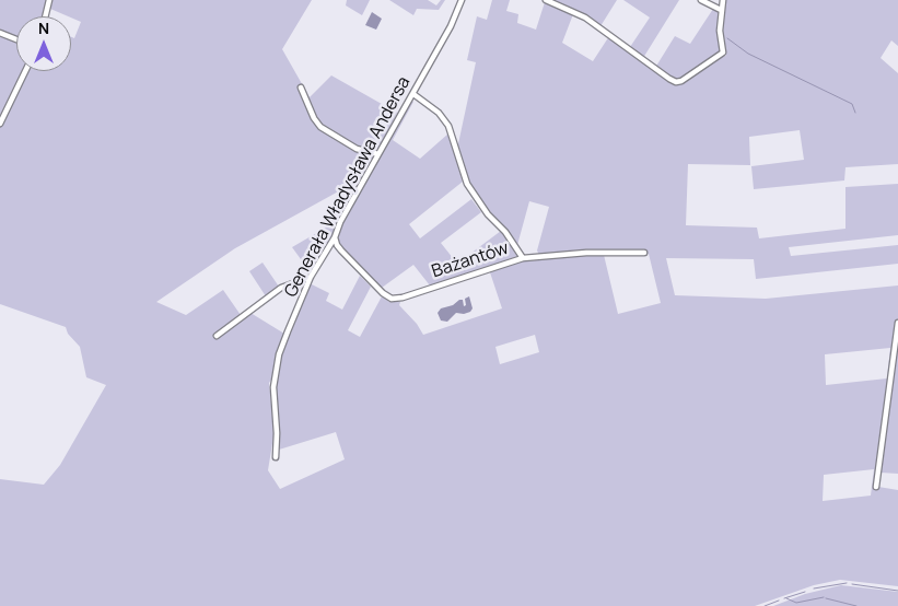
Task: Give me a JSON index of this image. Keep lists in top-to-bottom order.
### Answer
{
  "streets": {
    "street": ["Generała Władysława Andersa", "Bażantów"]
  },
  "crossings": [
    ["Generała Władysława Andersa", "Bażantów"]
  ],
  "north": "top"
}
